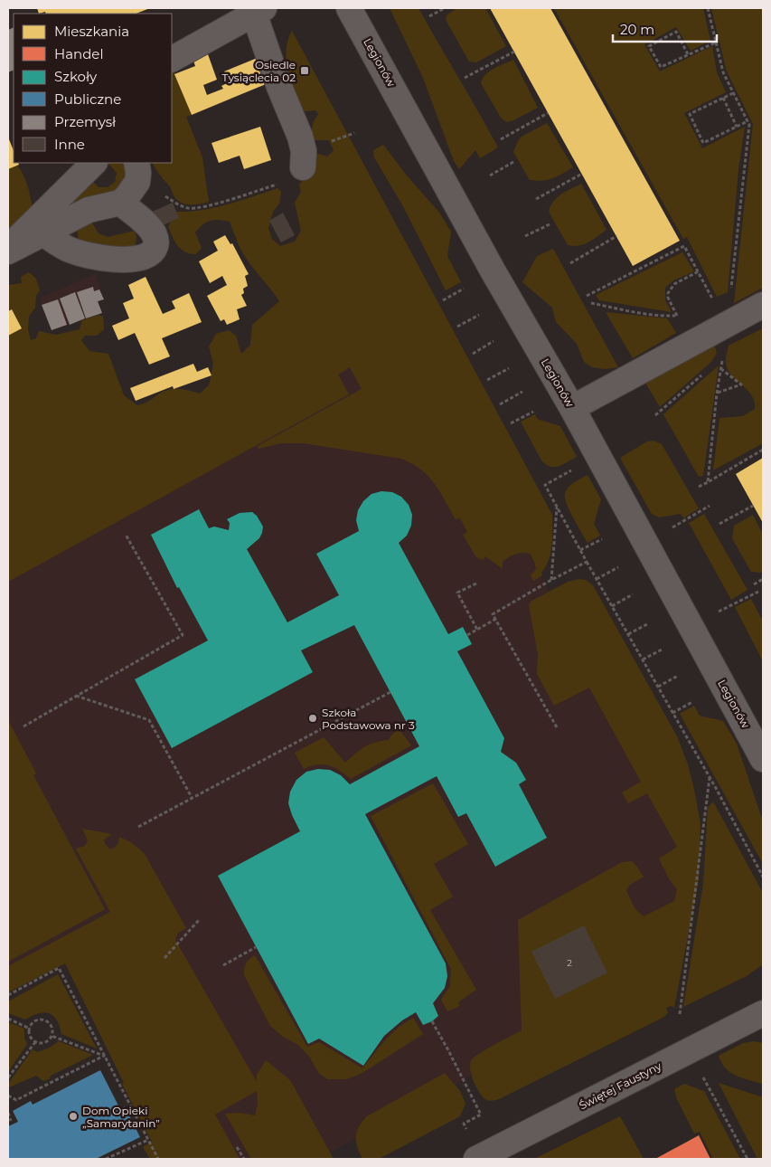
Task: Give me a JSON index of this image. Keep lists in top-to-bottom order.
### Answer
{
  "streets": {
    "street": ["Legionów", "Świętej Faustyny"]
  },
  "places": {
    "transit": ["Osiedle Tysiąclecia 02"],
    "other": ["Szkoła Podstawowa nr 3", "Dom Opieki „Samarytanin”"]
  },
  "house_numbers": ["2"],
  "legend": [
    "Mieszkania",
    "Handel",
    "Szkoły",
    "Publiczne",
    "Przemysł",
    "Inne"
  ],
  "scale_bar": "20 m"
}
